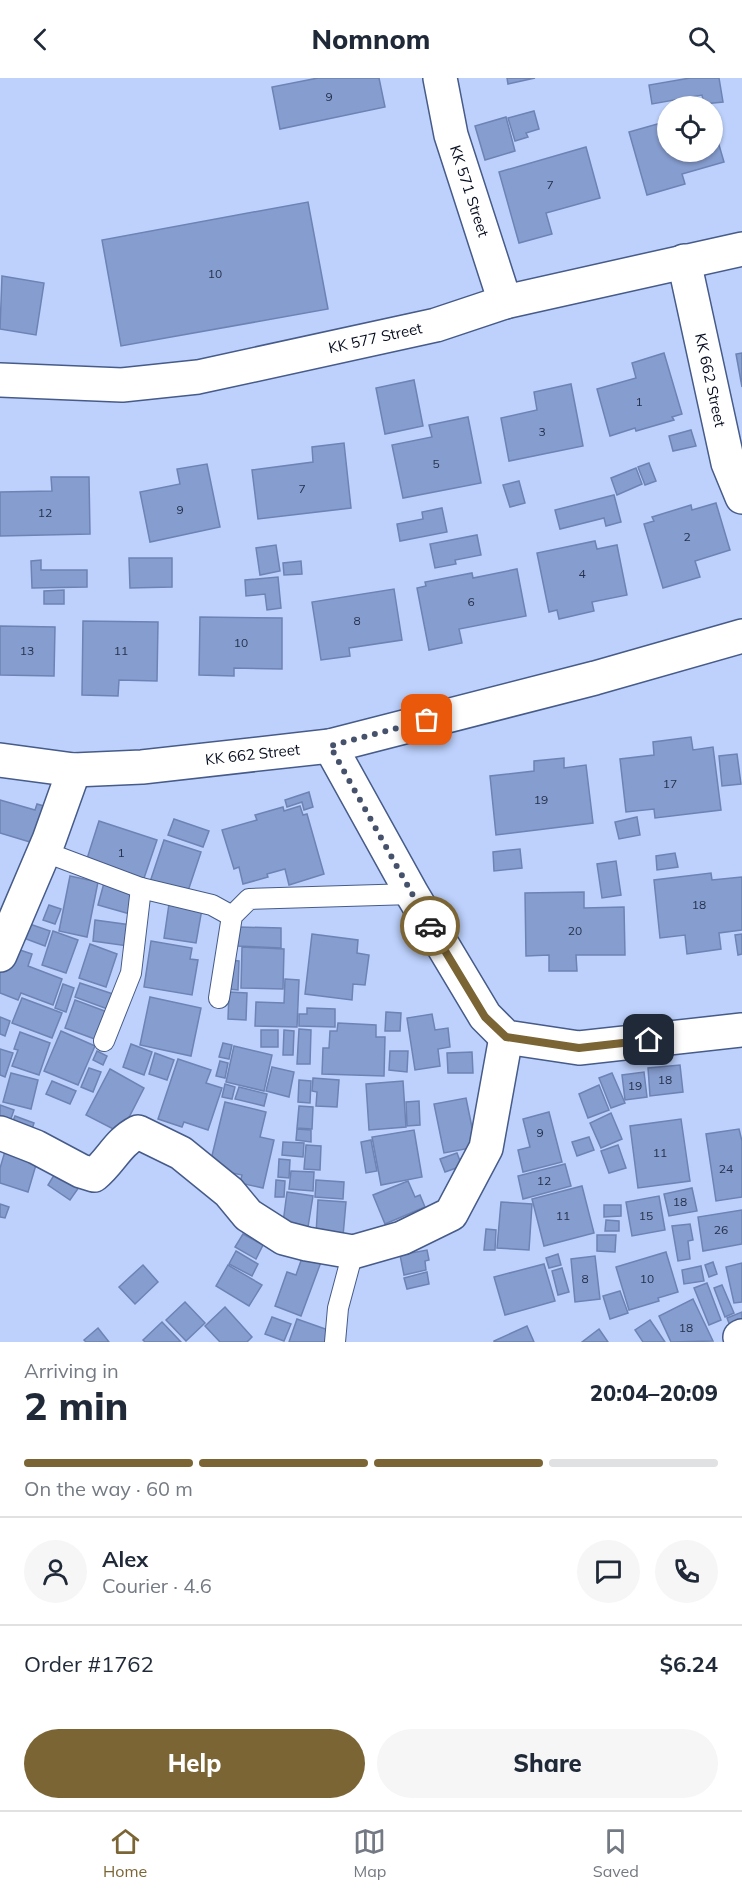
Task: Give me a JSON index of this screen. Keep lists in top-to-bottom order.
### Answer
{
  "streets": {
    "street": ["KK 571 Street", "KK 577 Street", "KK 662 Street"]
  },
  "crossings": [
    ["KK 571 Street", "KK 577 Street"],
    ["KK 577 Street", "KK 662 Street"]
  ],
  "house_numbers": [
    "9",
    "7",
    "10",
    "1",
    "3",
    "5",
    "7",
    "9",
    "12",
    "2",
    "4",
    "6",
    "8",
    "10",
    "13",
    "11",
    "17",
    "19",
    "1",
    "18",
    "20",
    "18",
    "19",
    "9",
    "11",
    "24",
    "12",
    "18",
    "11",
    "15",
    "26",
    "8",
    "10",
    "18"
  ],
  "page": {
    "header": "Nomnom",
    "heading": ["2 min", "Arriving in", "20:04–20:09"],
    "panel": [
      "Alex",
      "Courier · 4.6",
      "Order #1762",
      "$6.24"
    ],
    "bar": "On the way · 60 m",
    "buttons": ["Help", "Share"],
    "tabs": ["Home", "Map", "Saved"]
  }
}
